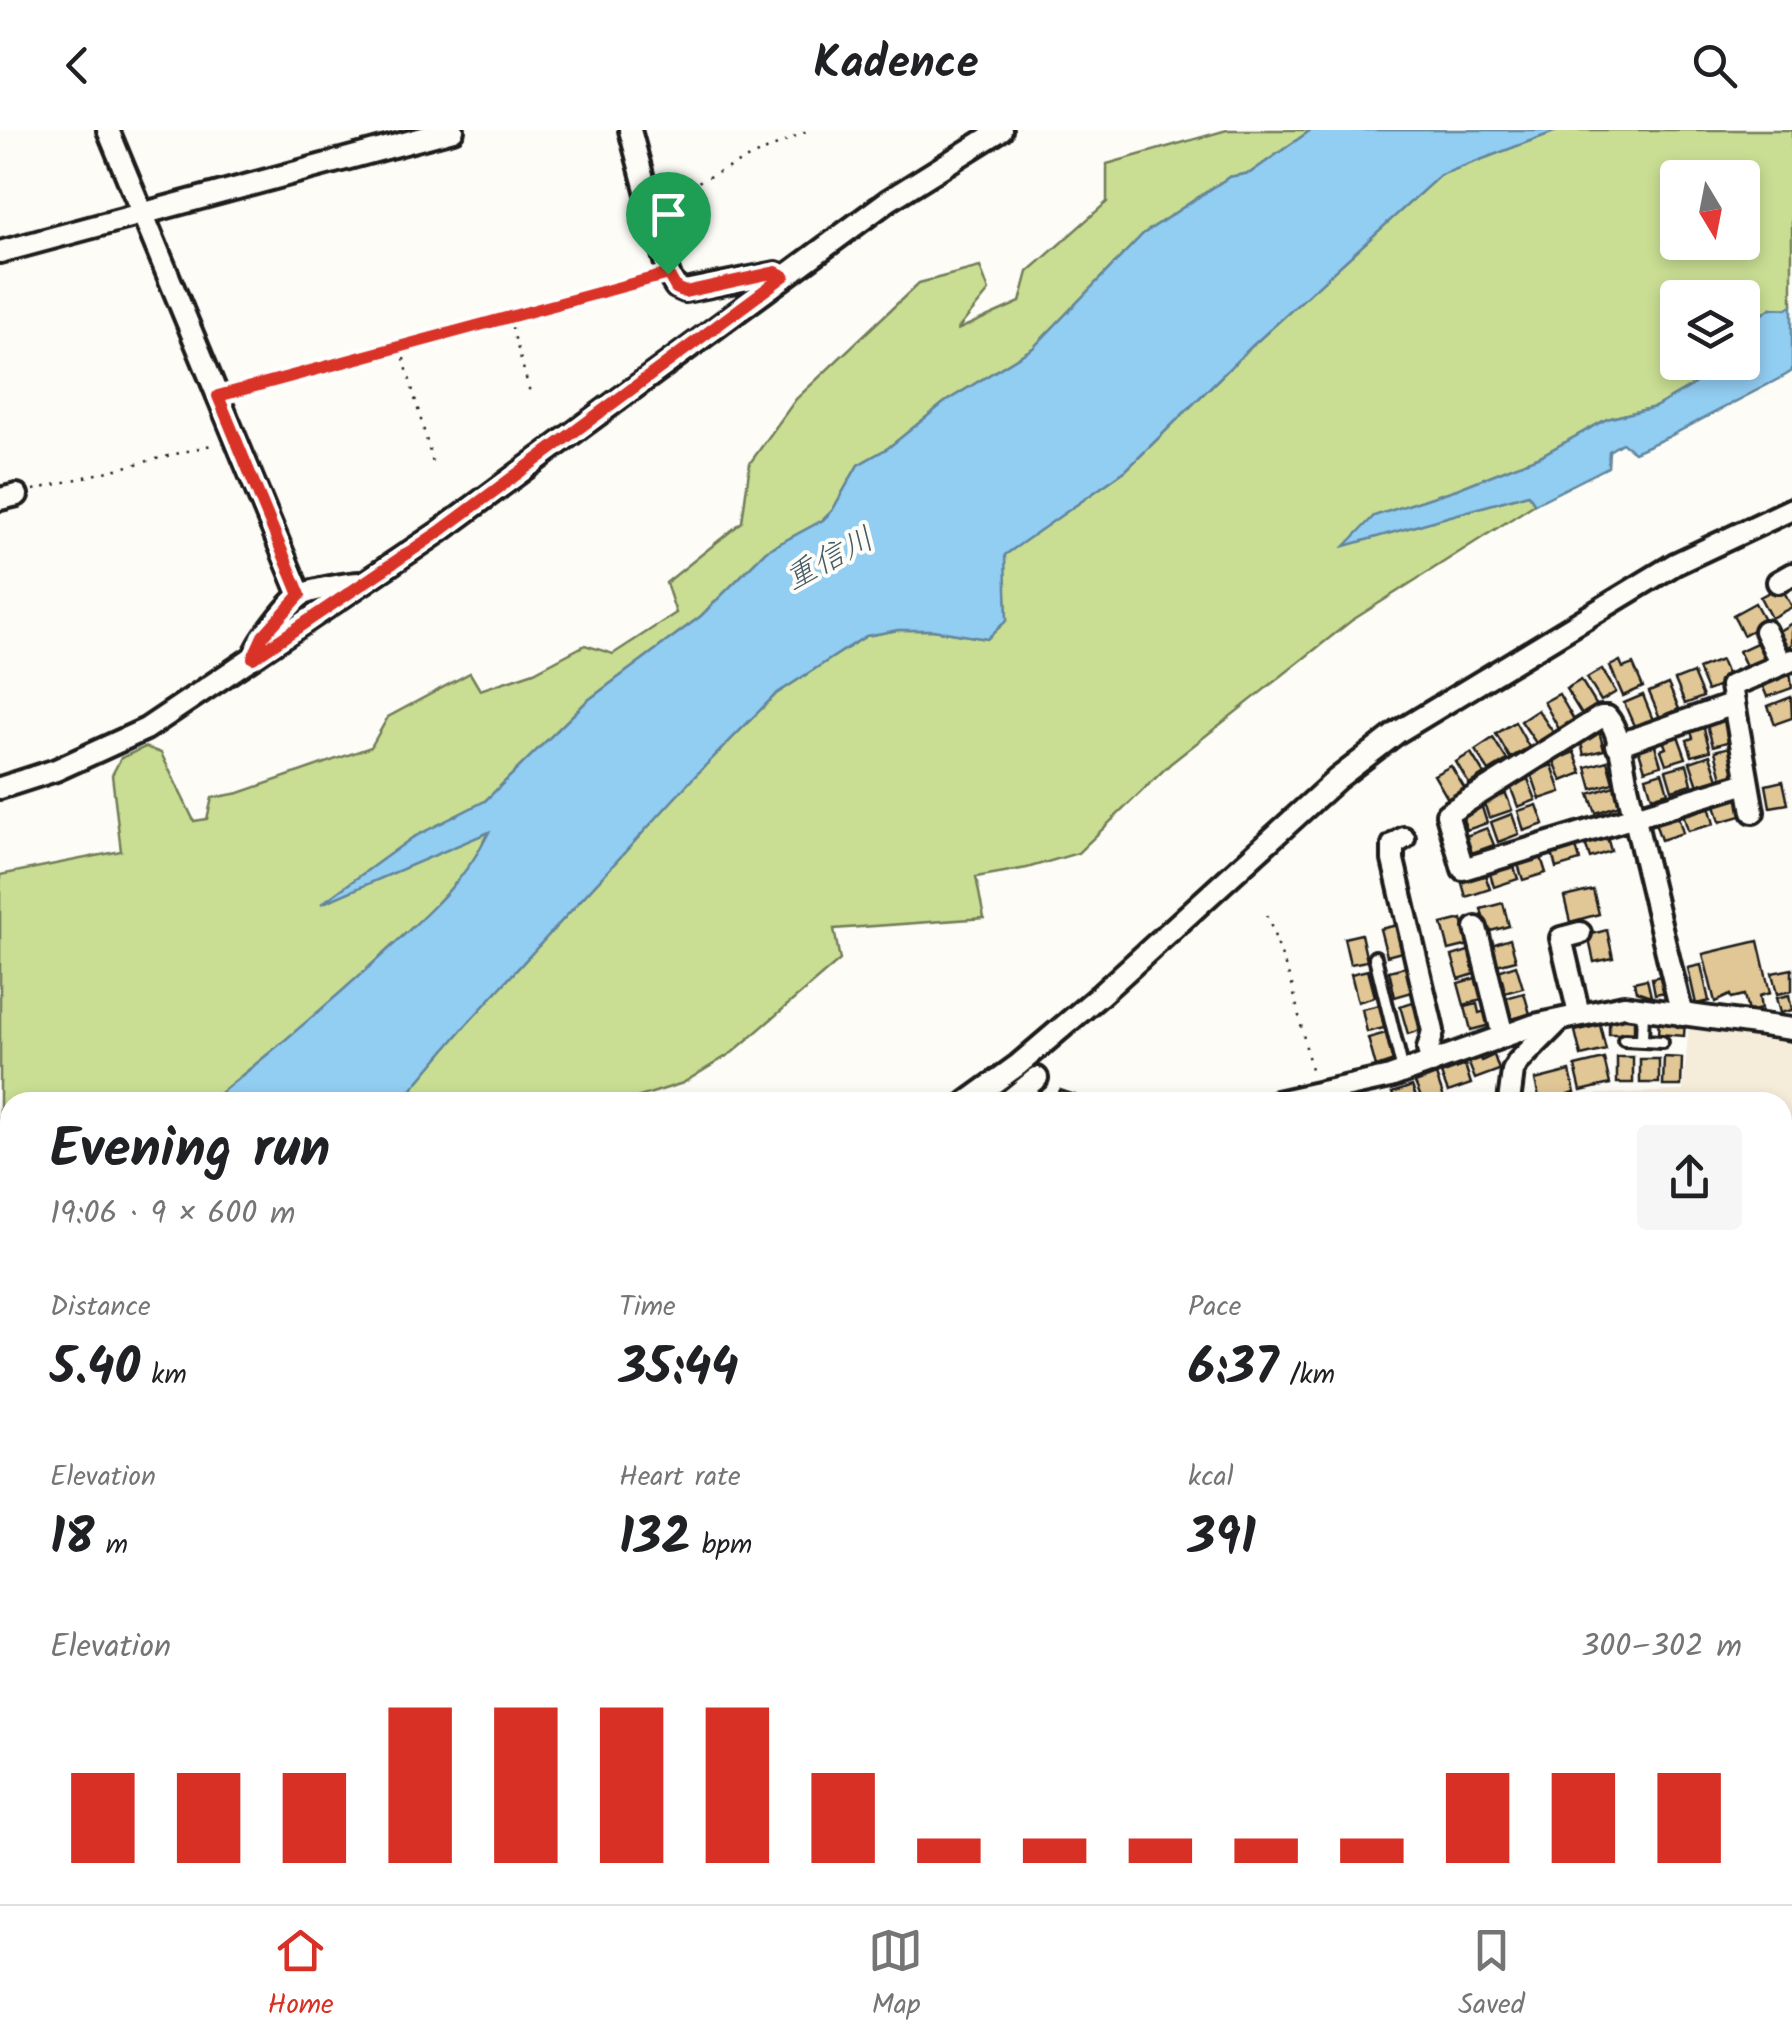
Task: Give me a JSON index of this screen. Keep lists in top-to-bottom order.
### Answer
{
  "water": ["重信川"],
  "north": "bottom",
  "page": {
    "header": "Kadence",
    "heading": ["Evening run", "19:06 · 9 × 600 m"],
    "stats": [
      ["Distance", "5.40 km"],
      ["Time", "35:44"],
      ["Pace", "6:37 /km"],
      ["Elevation", "18 m"],
      ["Heart rate", "132 bpm"],
      ["kcal", "391"]
    ],
    "chart": ["Elevation", "300–302 m"],
    "tabs": ["Home", "Map", "Saved"]
  }
}
